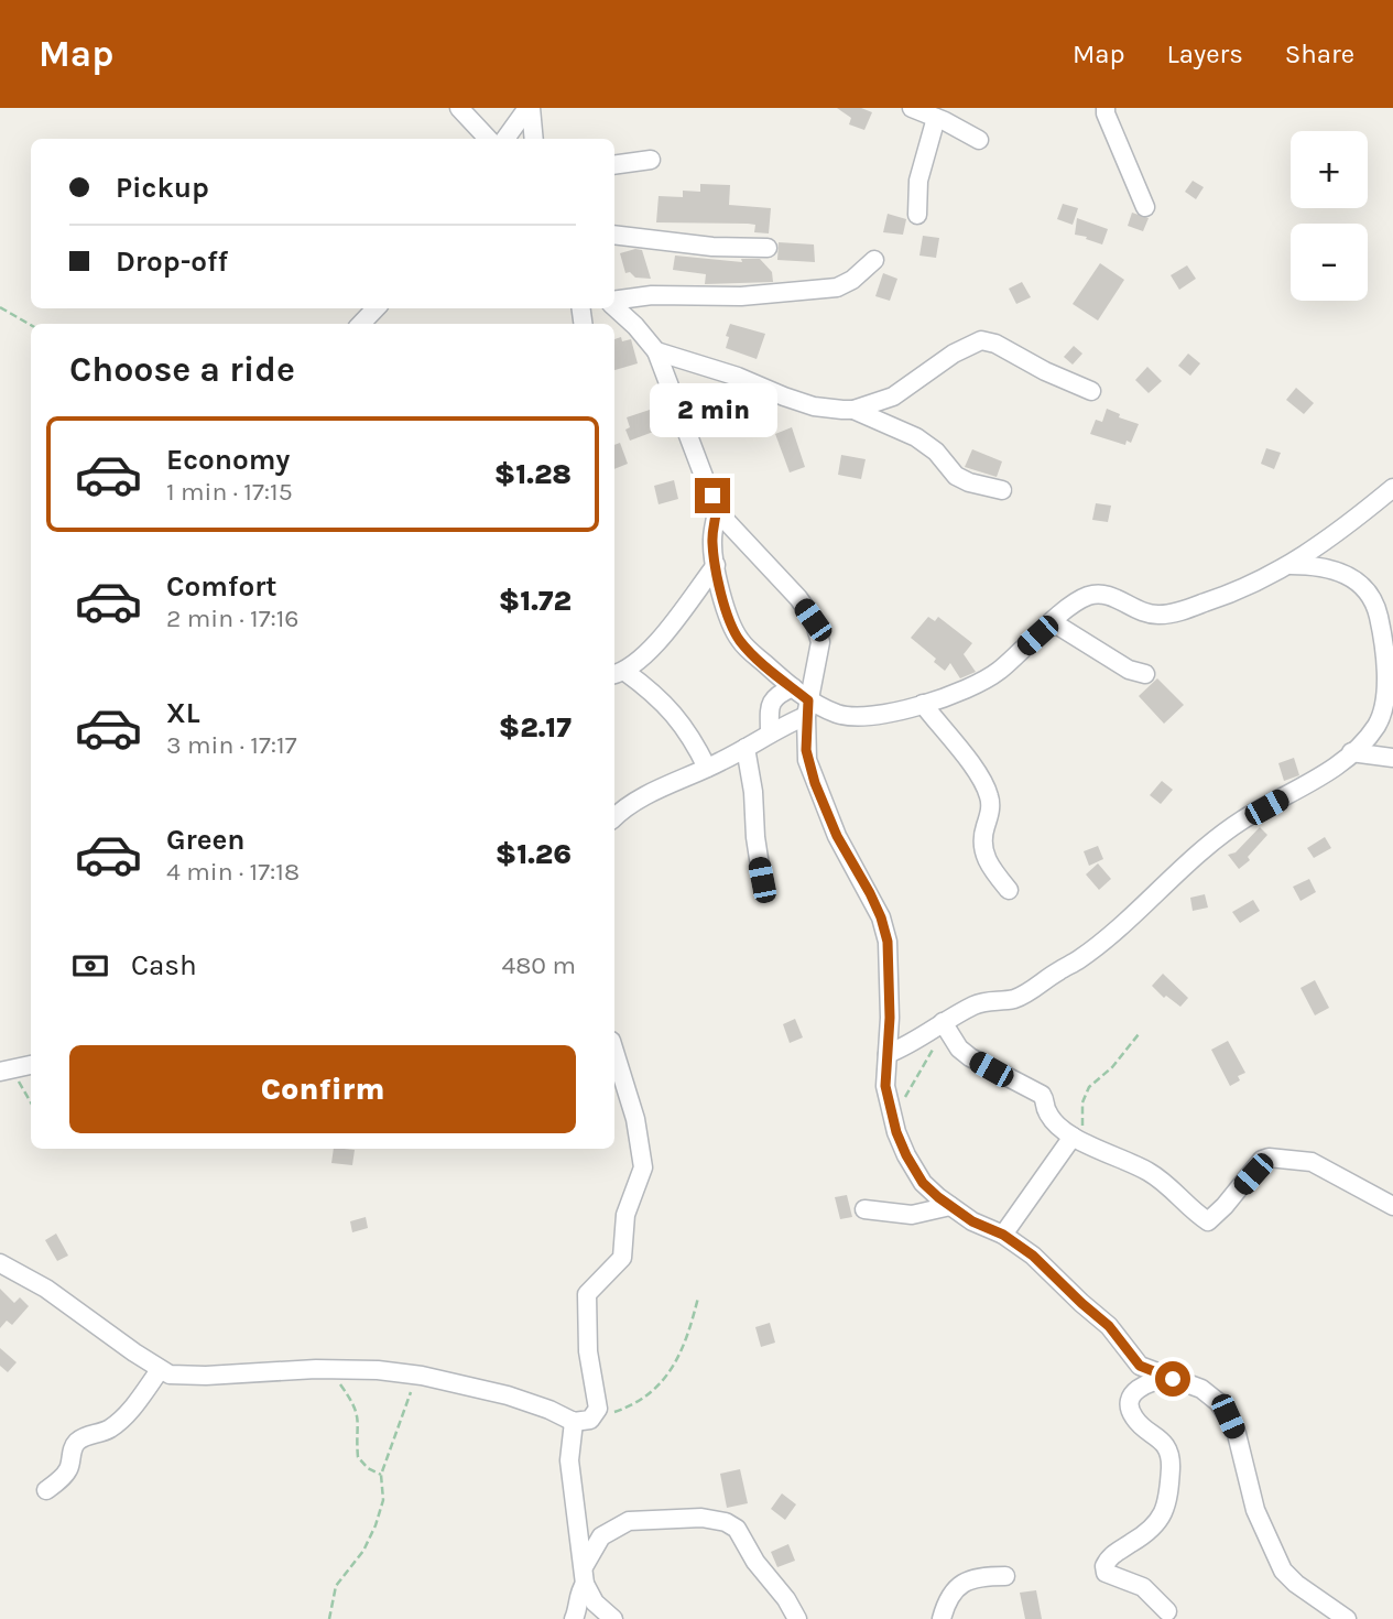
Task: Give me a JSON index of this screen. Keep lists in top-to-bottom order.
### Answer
{
  "page": {
    "header": "Map",
    "nav": ["Map", "Layers", "Share"],
    "map_buttons": ["+", "−"],
    "banner": ["Pickup", "Drop-off"],
    "heading": "Choose a ride",
    "bubble": "2 min",
    "list": [
      {
        "name": "Economy",
        "note": "1 min · 17:15",
        "value": "$1.28"
      },
      {
        "name": "Comfort",
        "note": "2 min · 17:16",
        "value": "$1.72"
      },
      {
        "name": "XL",
        "note": "3 min · 17:17",
        "value": "$2.17"
      },
      {
        "name": "Green",
        "note": "4 min · 17:18",
        "value": "$1.26"
      }
    ],
    "pay": ["Cash", "480 m"],
    "buttons": "Confirm"
  }
}
